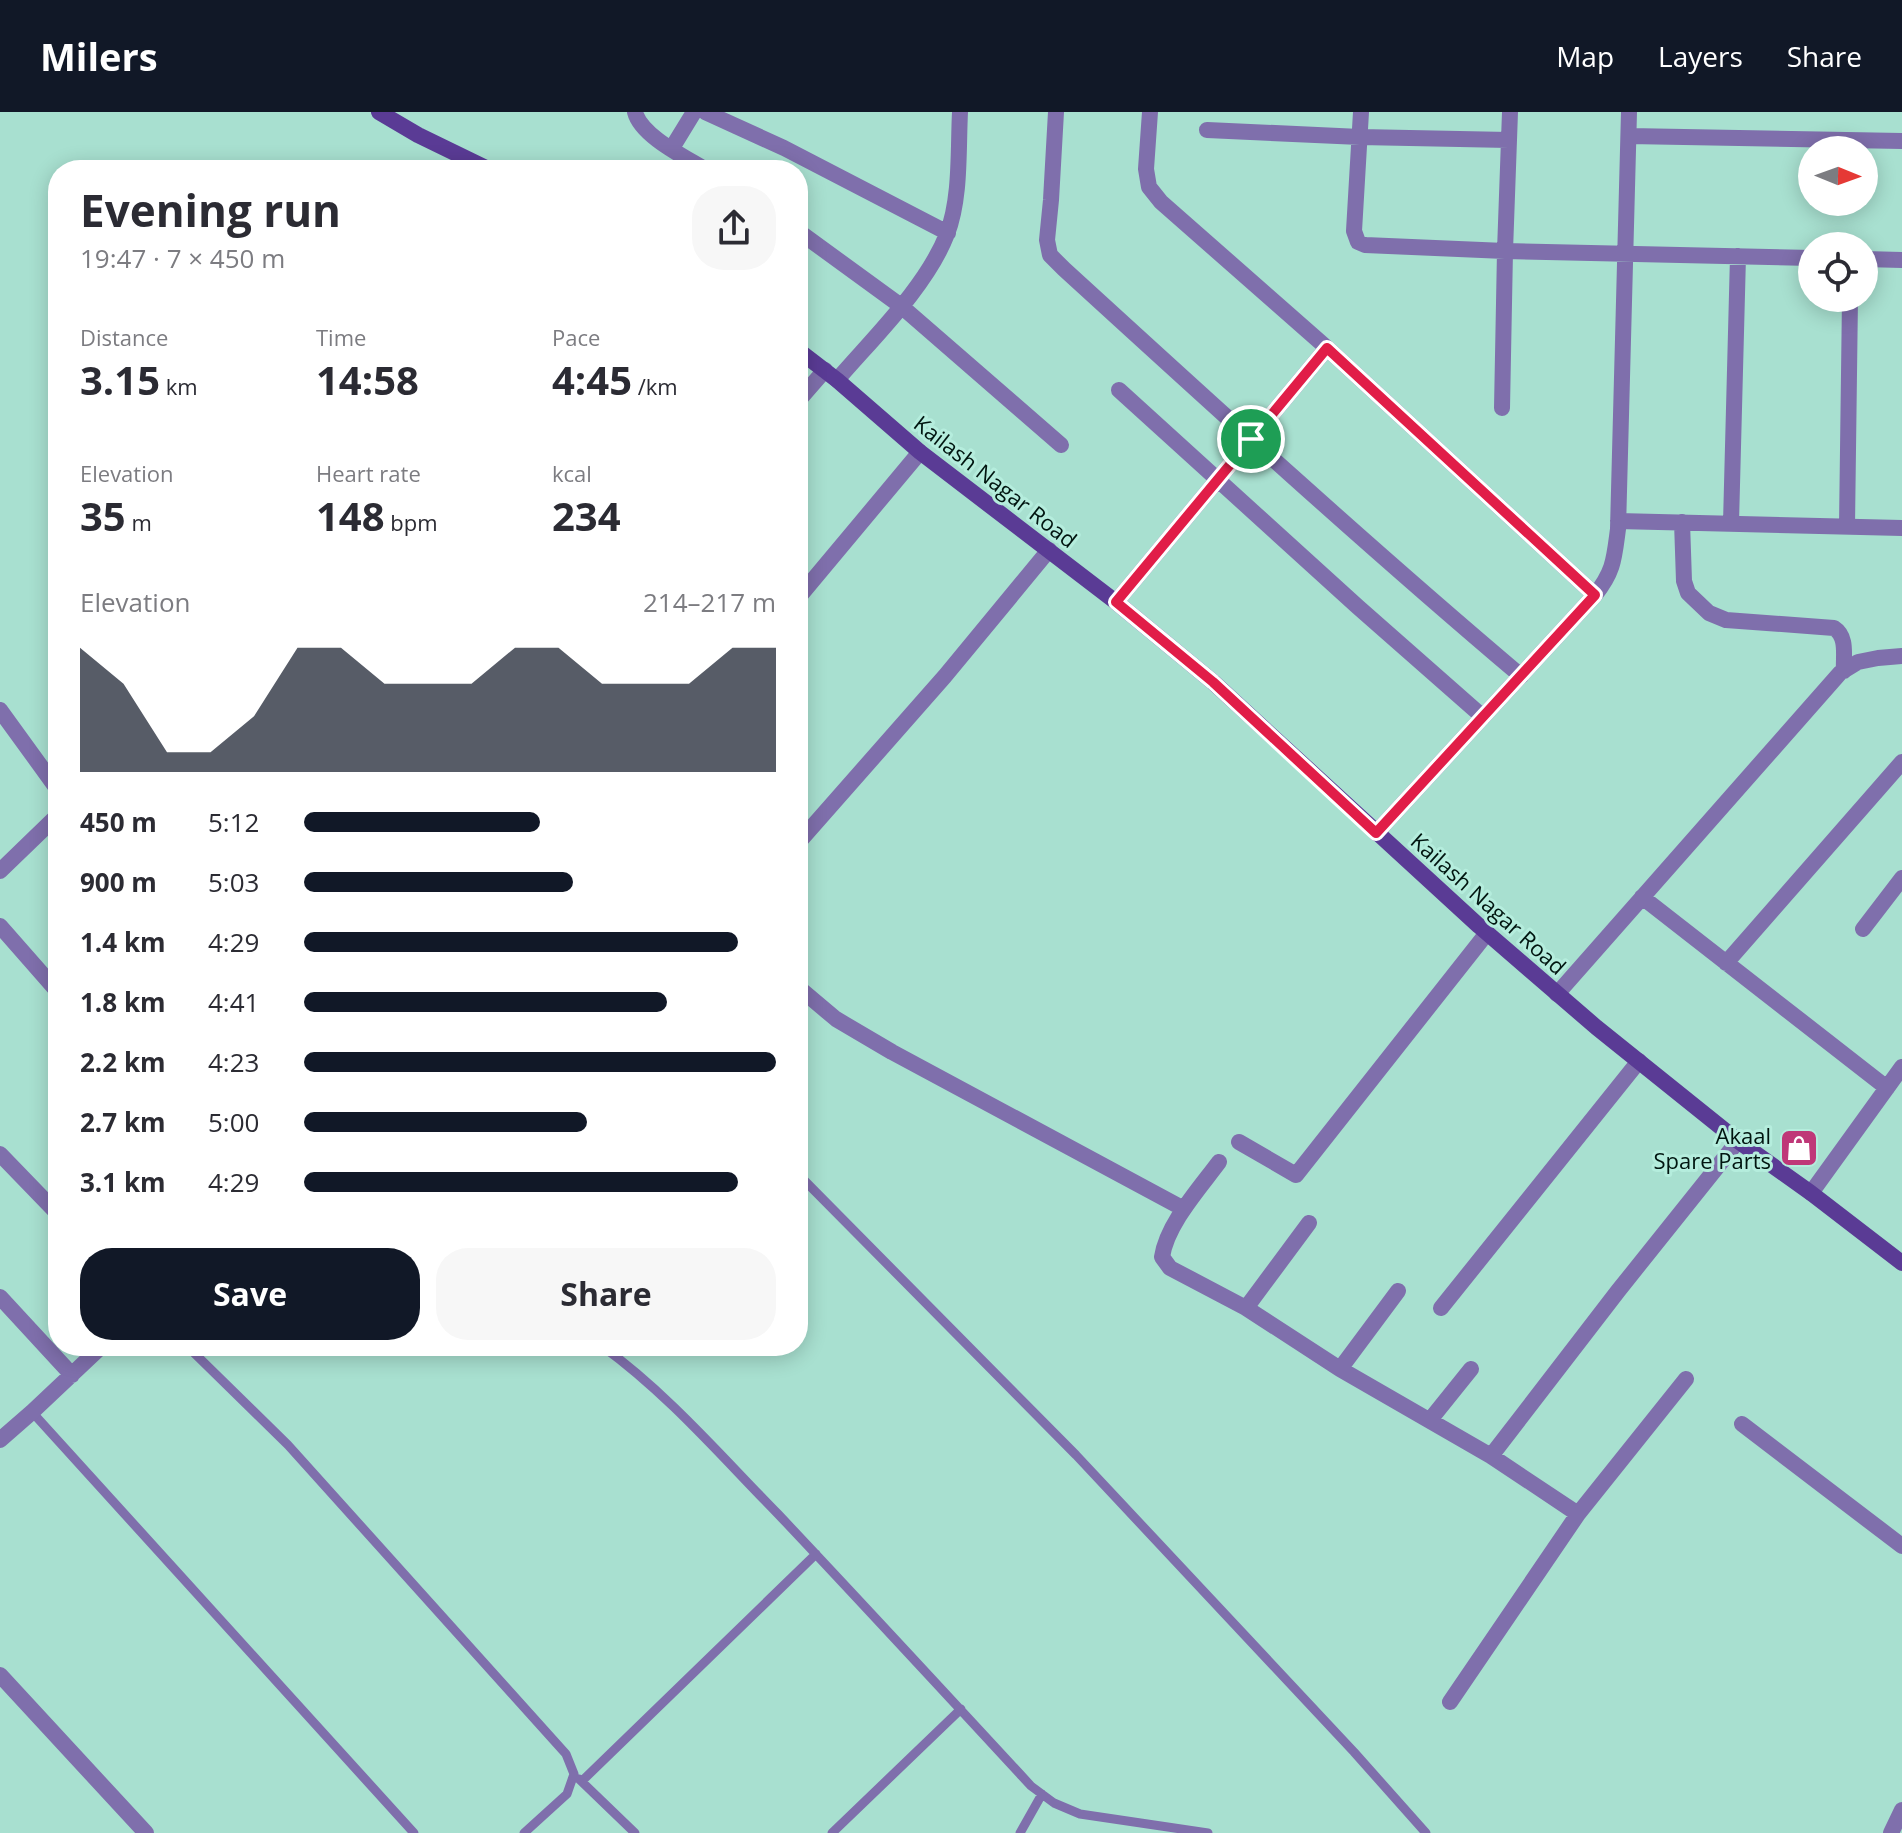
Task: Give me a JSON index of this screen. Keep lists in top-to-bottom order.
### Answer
{
  "streets": {
    "street": ["Kailash Nagar Road"]
  },
  "places": {
    "shop": ["Akaal Spare Parts"]
  },
  "north": "right",
  "page": {
    "header": "Milers",
    "nav": ["Map", "Layers", "Share"],
    "heading": ["Evening run", "19:47 · 7 × 450 m"],
    "stats": [
      ["Distance", "3.15 km"],
      ["Time", "14:58"],
      ["Pace", "4:45 /km"],
      ["Elevation", "35 m"],
      ["Heart rate", "148 bpm"],
      ["kcal", "234"]
    ],
    "chart": ["Elevation", "214–217 m"],
    "list": [
      {
        "name": "450 m",
        "note": "5:12"
      },
      {
        "name": "900 m",
        "note": "5:03"
      },
      {
        "name": "1.4 km",
        "note": "4:29"
      },
      {
        "name": "1.8 km",
        "note": "4:41"
      },
      {
        "name": "2.2 km",
        "note": "4:23"
      },
      {
        "name": "2.7 km",
        "note": "5:00"
      },
      {
        "name": "3.1 km",
        "note": "4:29"
      }
    ],
    "buttons": ["Save", "Share"]
  }
}
